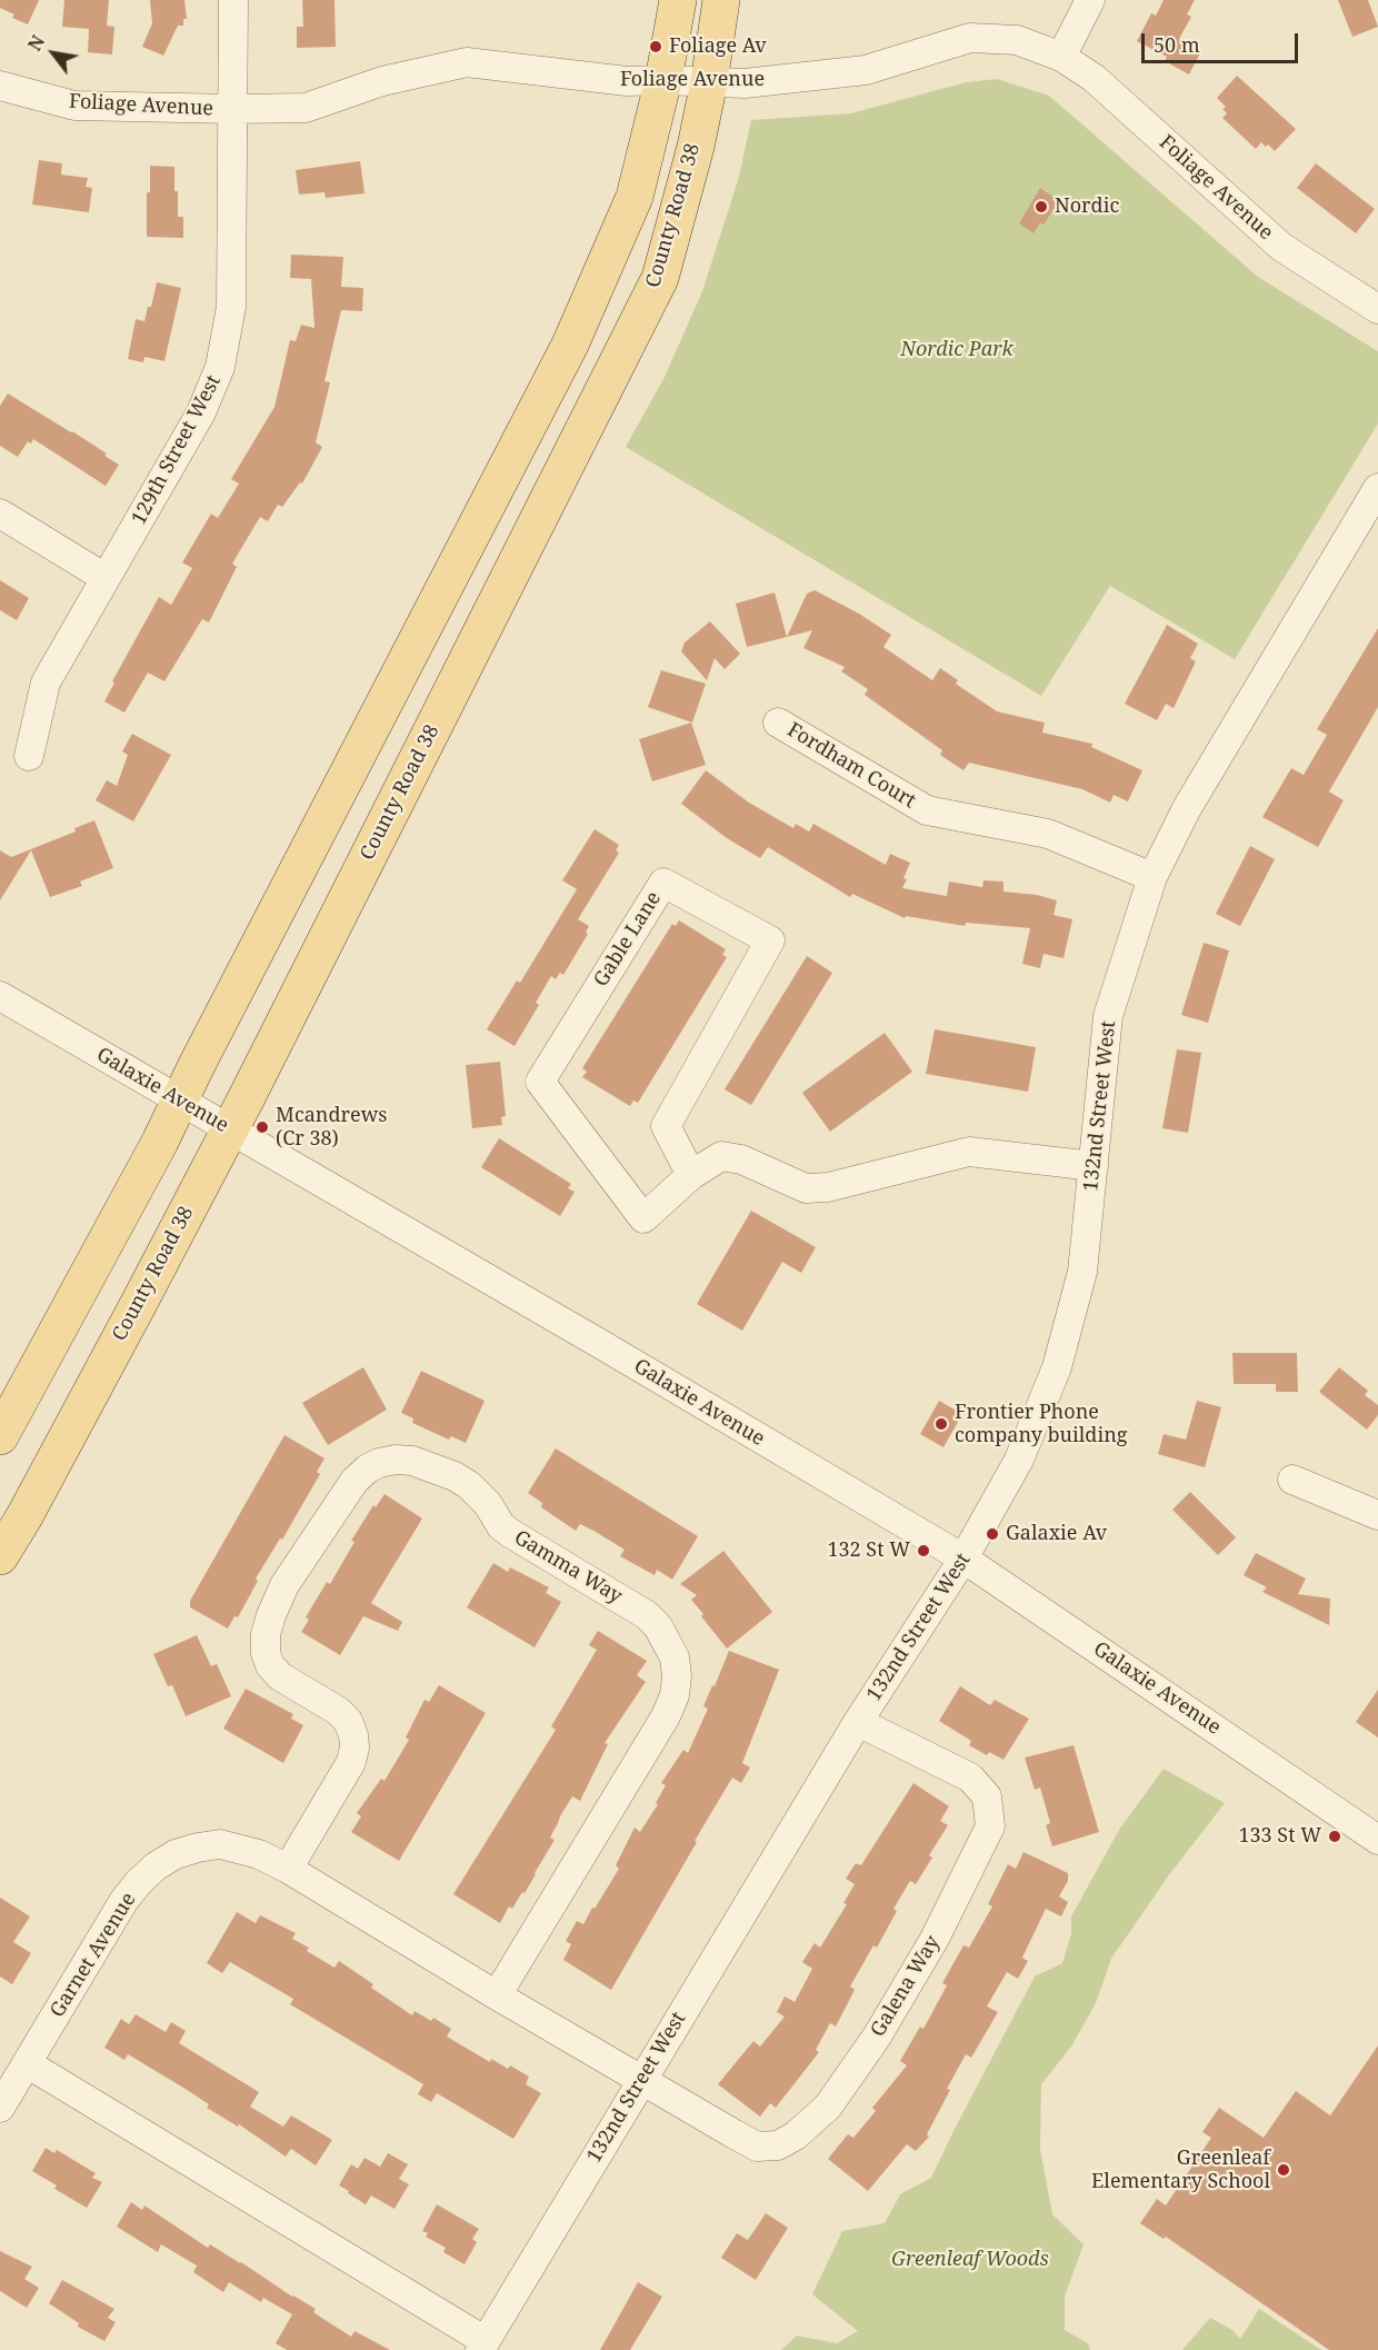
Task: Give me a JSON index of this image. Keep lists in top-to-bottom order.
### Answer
{
  "streets": {
    "main road": ["County Road 38"],
    "street": [
      "Foliage Avenue",
      "129th Street West",
      "Fordham Court",
      "Gable Lane",
      "Galaxie Avenue",
      "132nd Street West",
      "Gamma Way",
      "Garnet Avenue",
      "Galena Way"
    ]
  },
  "crossings": [
    ["Foliage Avenue", "County Road 38"],
    ["Foliage Avenue", "129th Street West"],
    ["County Road 38", "Galaxie Avenue"],
    ["Fordham Court", "132nd Street West"],
    ["Galaxie Avenue", "132nd Street West"],
    ["132nd Street West", "Garnet Avenue"],
    ["132nd Street West", "Galena Way"],
    ["Gamma Way", "Garnet Avenue"],
    ["Garnet Avenue", "Galena Way"]
  ],
  "parks": ["Nordic Park", "Greenleaf Woods"],
  "places": [
    "Foliage Av",
    "Nordic",
    "Mcandrews (Cr 38)",
    "Frontier Phone company building",
    "Galaxie Av",
    "132 St W",
    "133 St W",
    "Greenleaf Elementary School"
  ],
  "scale_bar": "50 m",
  "north": "top left"
}
